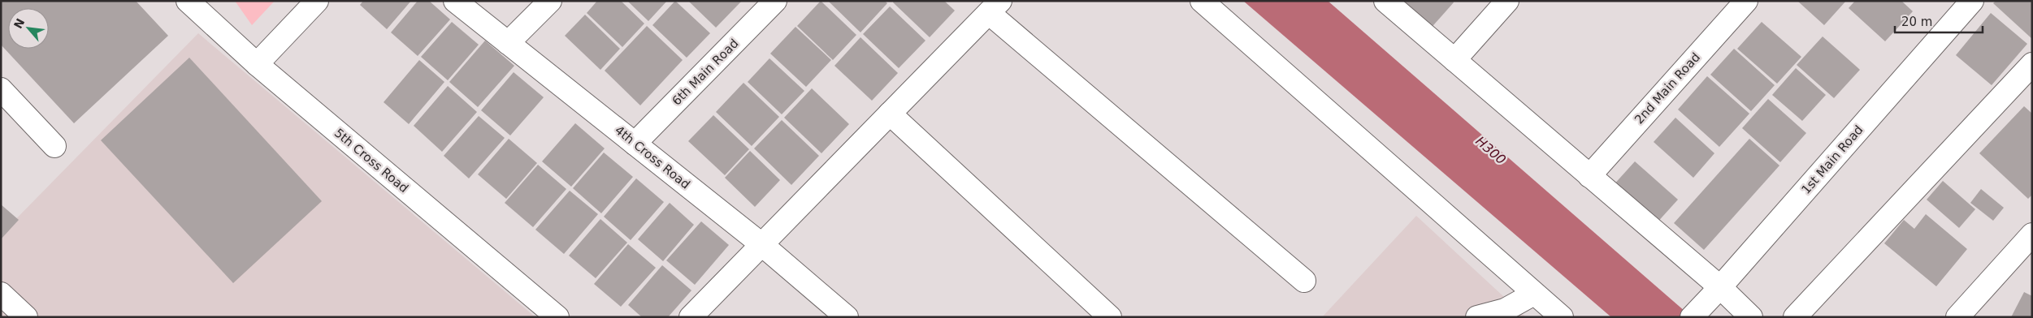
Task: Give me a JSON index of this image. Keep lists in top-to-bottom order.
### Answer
{
  "streets": {
    "street": [
      "6th Main Road",
      "2nd Main Road",
      "4th Cross Road",
      "1st Main Road",
      "5th Cross Road"
    ]
  },
  "crossings": [
    ["6th Main Road", "4th Cross Road"]
  ],
  "water": ["H300"],
  "scale_bar": "20 m",
  "north": "top left"
}
